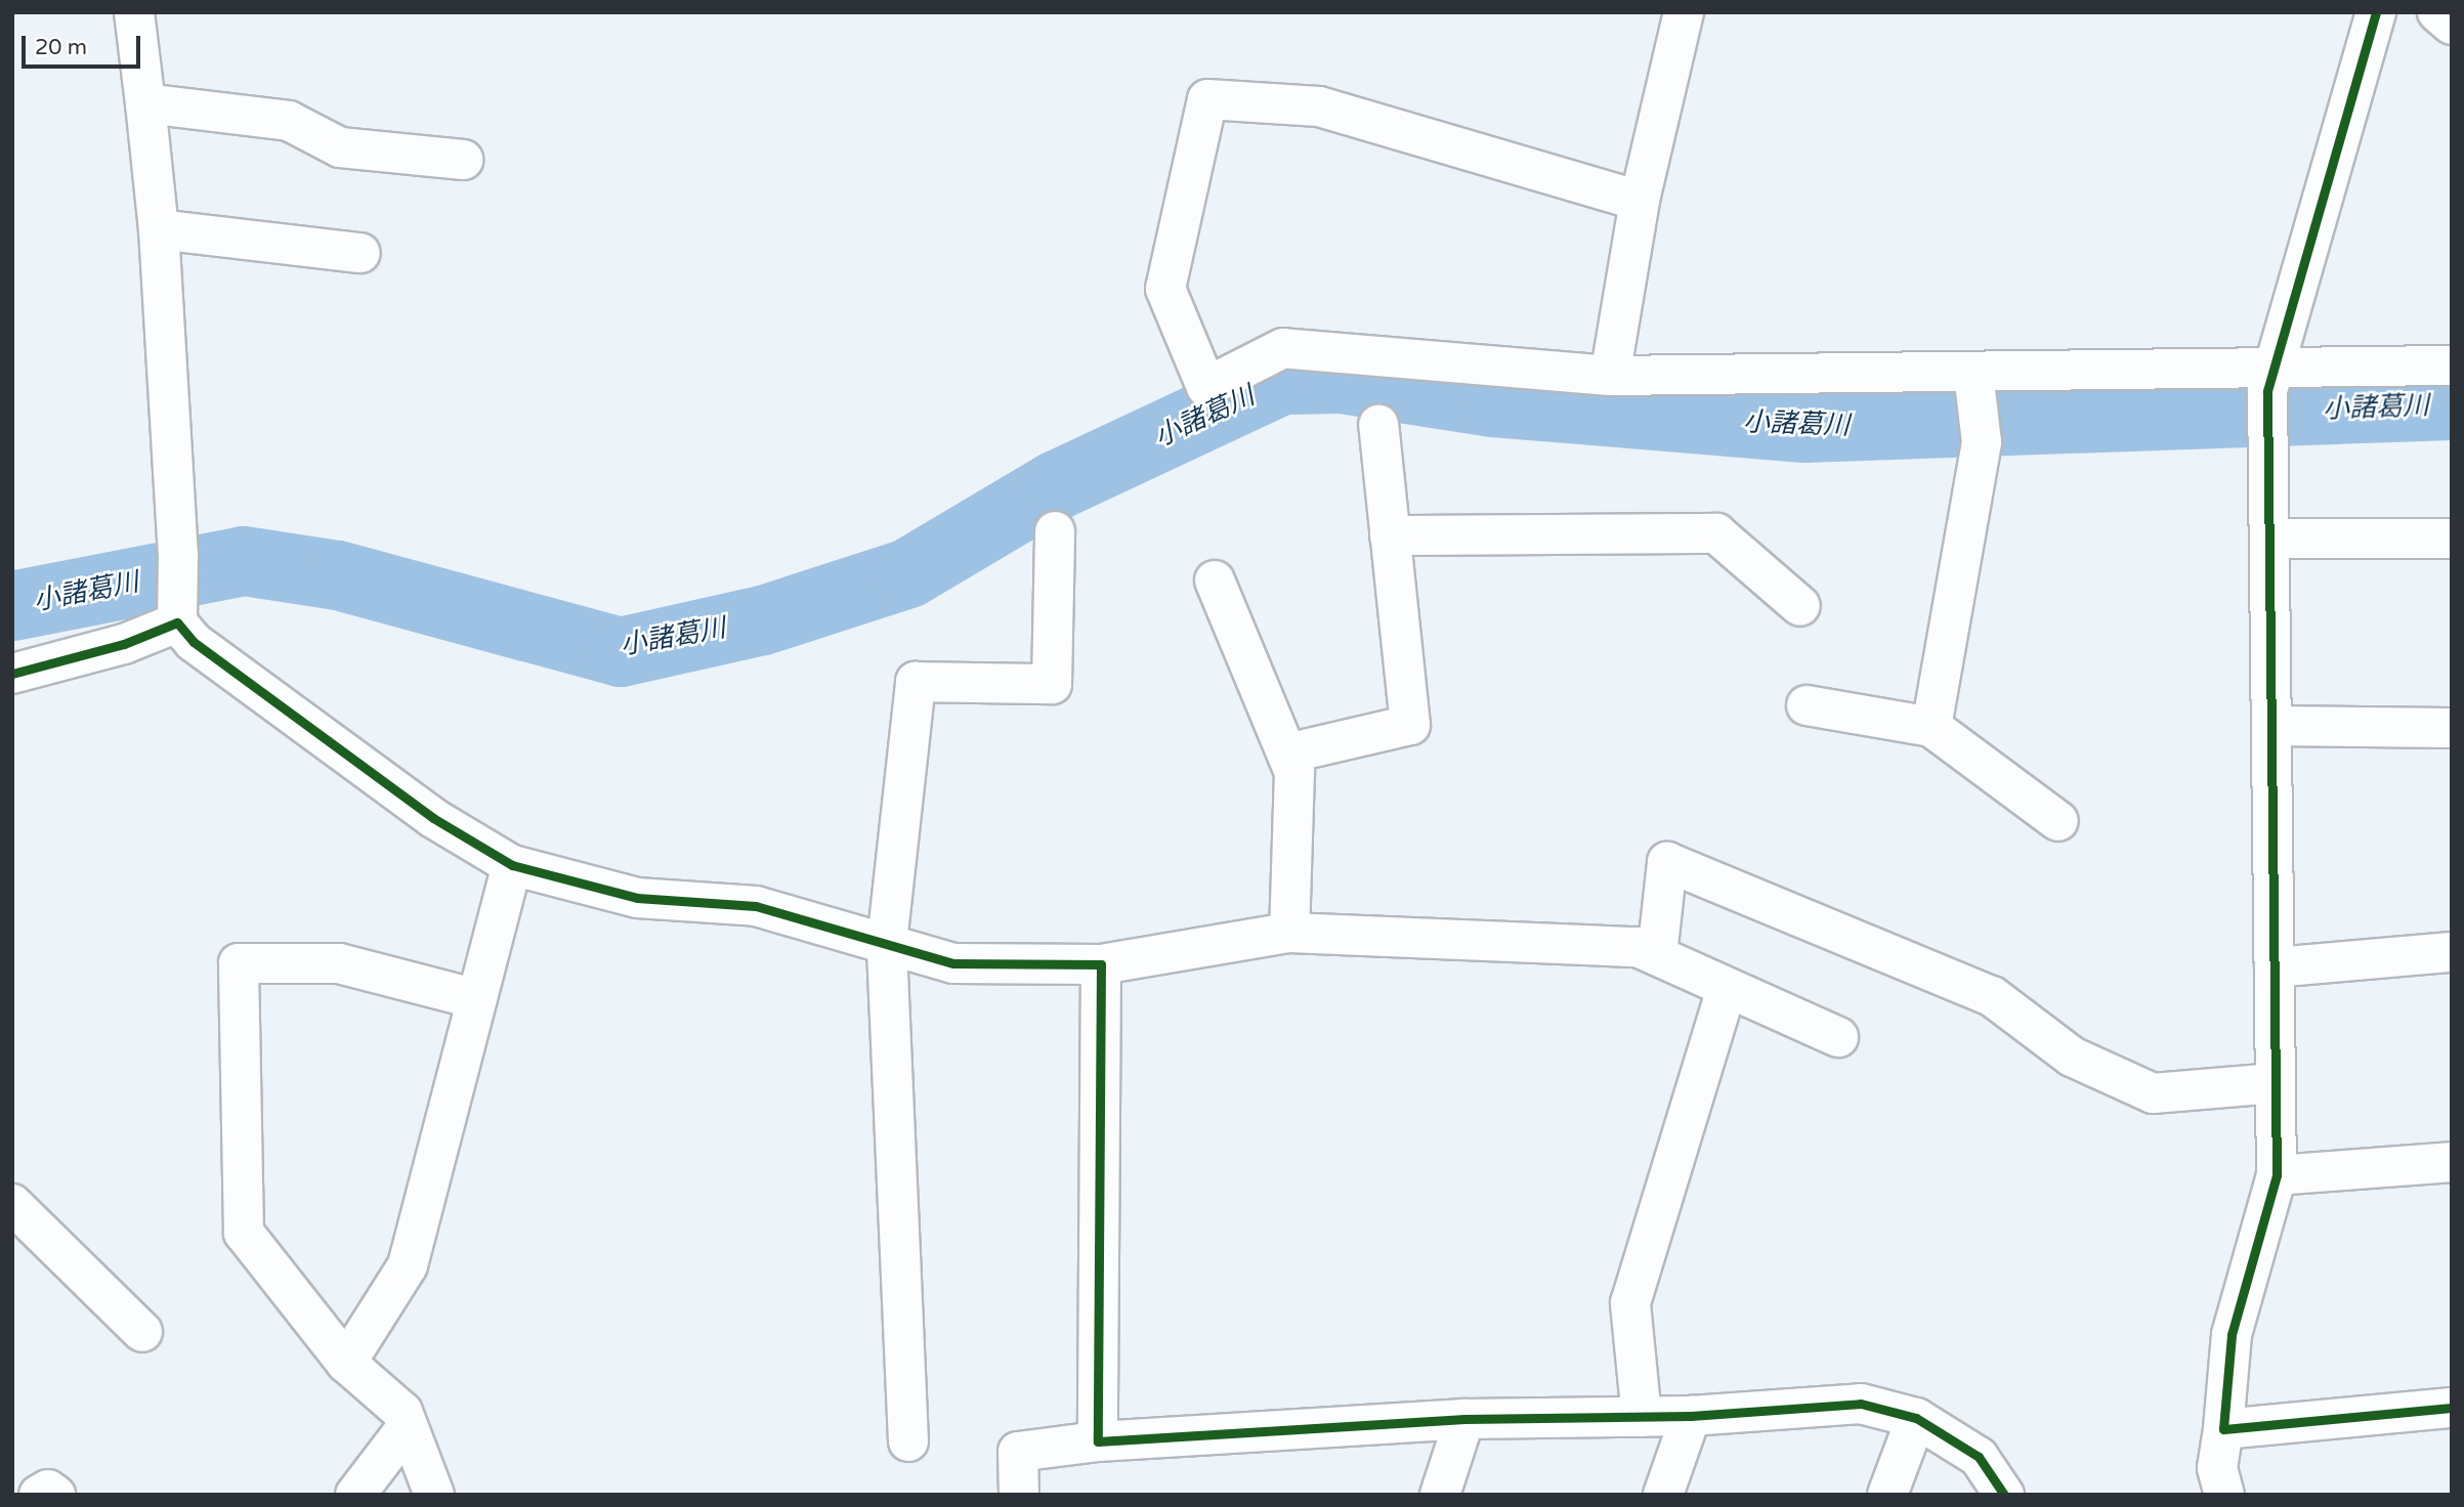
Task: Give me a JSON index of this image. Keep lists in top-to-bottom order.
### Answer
{
  "water": ["小諸葛川"],
  "scale_bar": "20 m"
}
